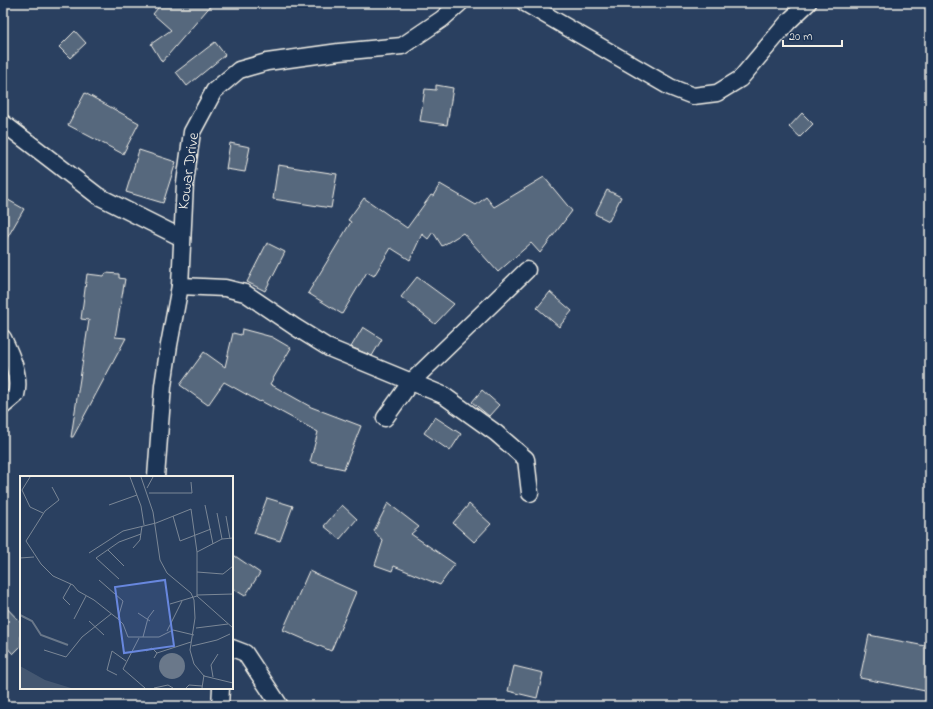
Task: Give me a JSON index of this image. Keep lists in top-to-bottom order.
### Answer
{
  "streets": {
    "street": ["Kowar Drive"]
  },
  "scale_bar": "20 m"
}
